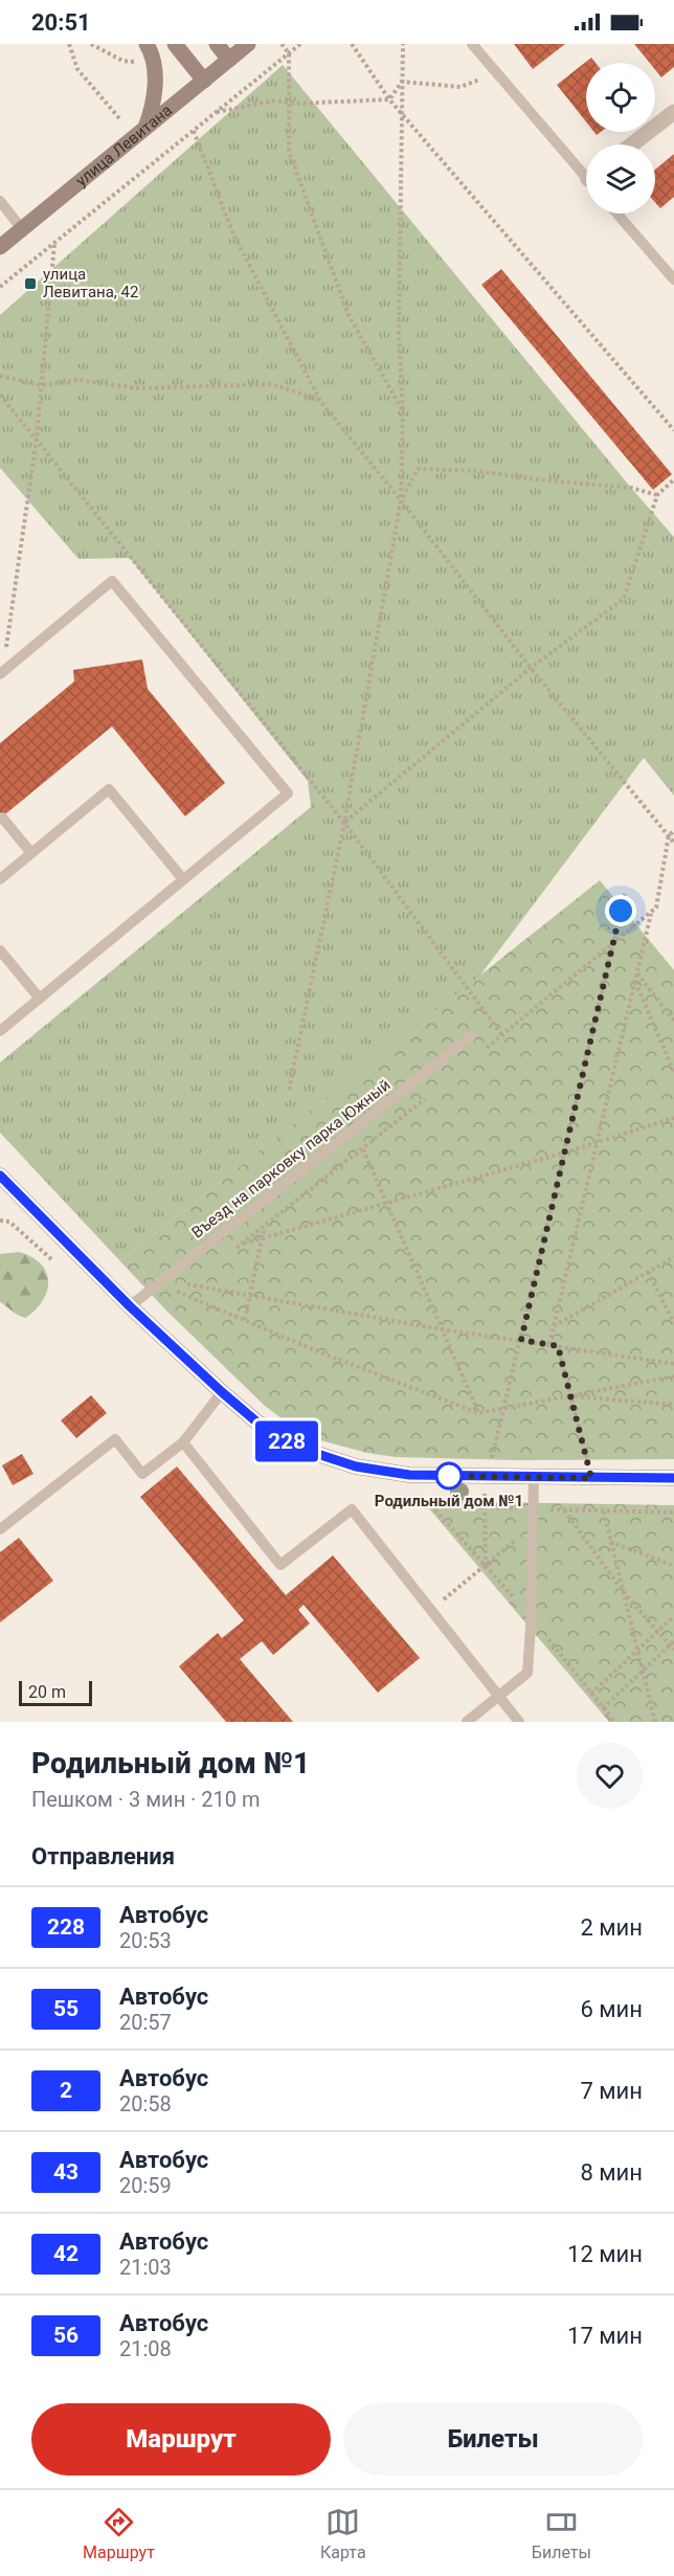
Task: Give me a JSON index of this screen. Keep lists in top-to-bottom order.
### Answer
{
  "streets": {
    "main road": ["улица Левитана"],
    "lane": ["Въезд на парковку парка Южный"]
  },
  "places": {
    "transit": ["улица Левитана, 42"],
    "other": ["Родильный дом №1"]
  },
  "lines": ["bus line 228"],
  "scale_bar": "20 m",
  "page": {
    "status": "20:51",
    "on_map": "228",
    "scale": "20 m",
    "heading": [
      ["Родильный дом №1", "Пешком · 3 мин · 210 m"],
      "Отправления"
    ],
    "list": [
      {
        "mark": "228",
        "name": "Автобус",
        "note": "20:53",
        "value": "2 мин"
      },
      {
        "mark": "55",
        "name": "Автобус",
        "note": "20:57",
        "value": "6 мин"
      },
      {
        "mark": "2",
        "name": "Автобус",
        "note": "20:58",
        "value": "7 мин"
      },
      {
        "mark": "43",
        "name": "Автобус",
        "note": "20:59",
        "value": "8 мин"
      },
      {
        "mark": "42",
        "name": "Автобус",
        "note": "21:03",
        "value": "12 мин"
      },
      {
        "mark": "56",
        "name": "Автобус",
        "note": "21:08",
        "value": "17 мин"
      }
    ],
    "buttons": ["Маршрут", "Билеты"],
    "tabs": ["Маршрут", "Карта", "Билеты"]
  }
}
